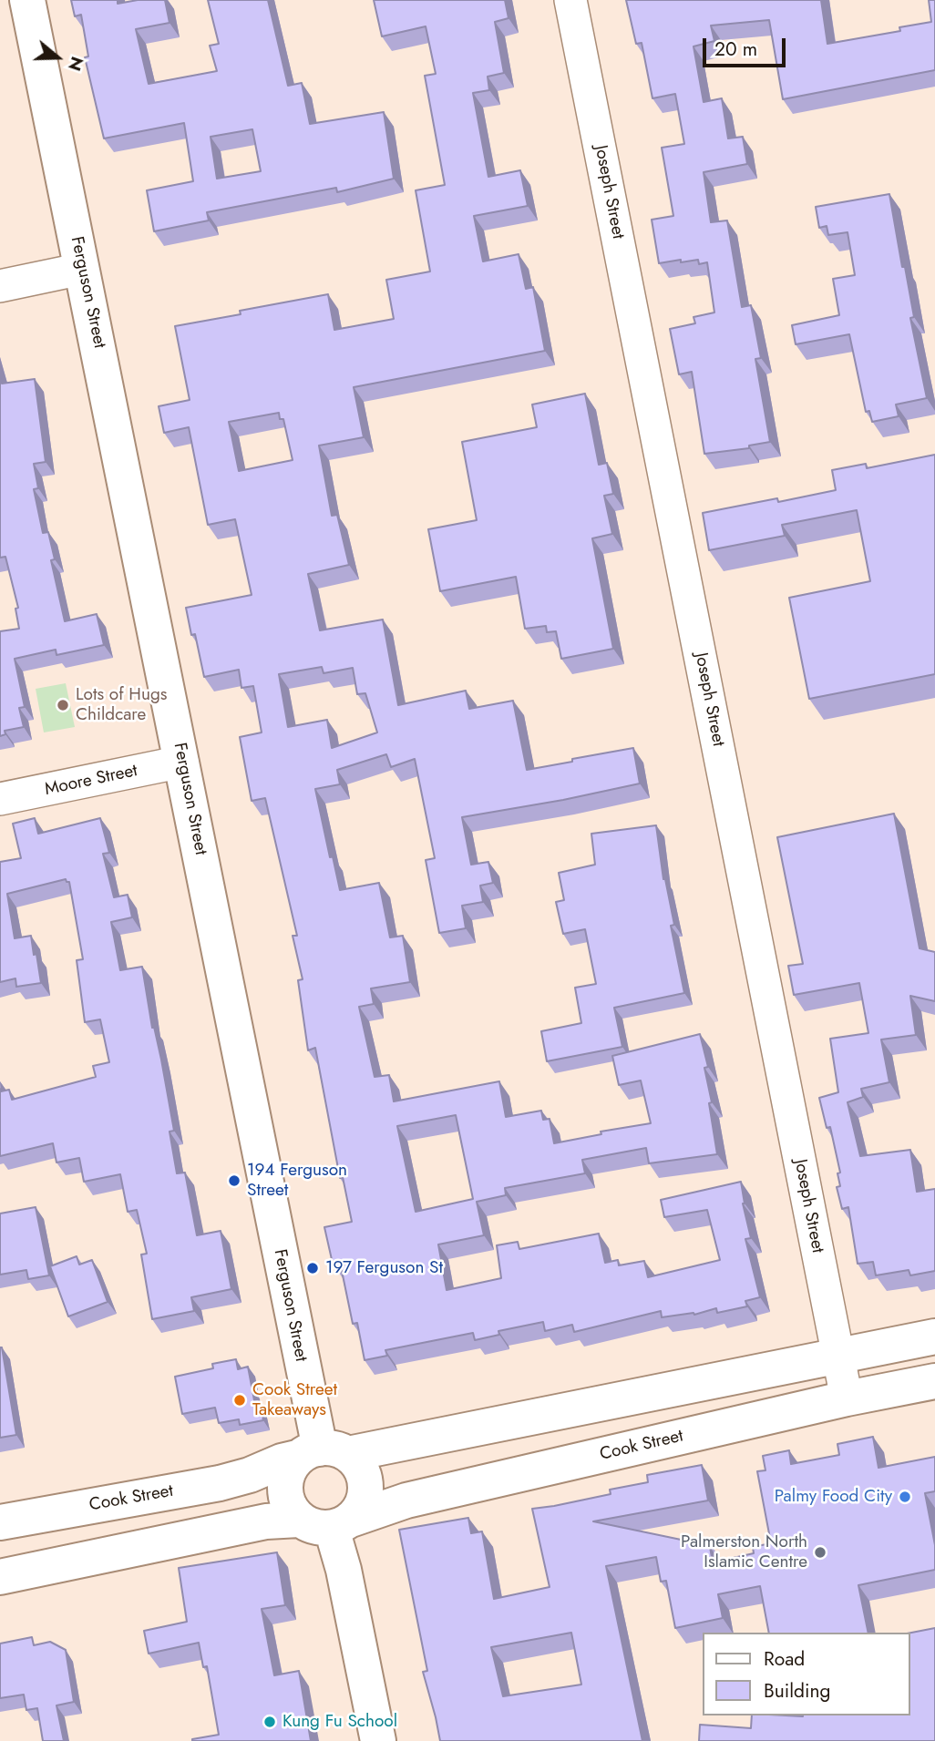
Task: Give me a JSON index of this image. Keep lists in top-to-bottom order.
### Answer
{
  "streets": {
    "street": [
      "Joseph Street",
      "Ferguson Street",
      "Moore Street",
      "Cook Street"
    ]
  },
  "crossings": [
    ["Joseph Street", "Cook Street"],
    ["Ferguson Street", "Moore Street"],
    ["Ferguson Street", "Cook Street"]
  ],
  "places": [
    "Lots of Hugs Childcare",
    "194 Ferguson Street",
    "197 Ferguson St",
    "Cook Street Takeaways",
    "Palmy Food City",
    "Palmerston North Islamic Centre",
    "Kung Fu School"
  ],
  "legend": ["Road", "Building"],
  "scale_bar": "20 m",
  "north": "right"
}
